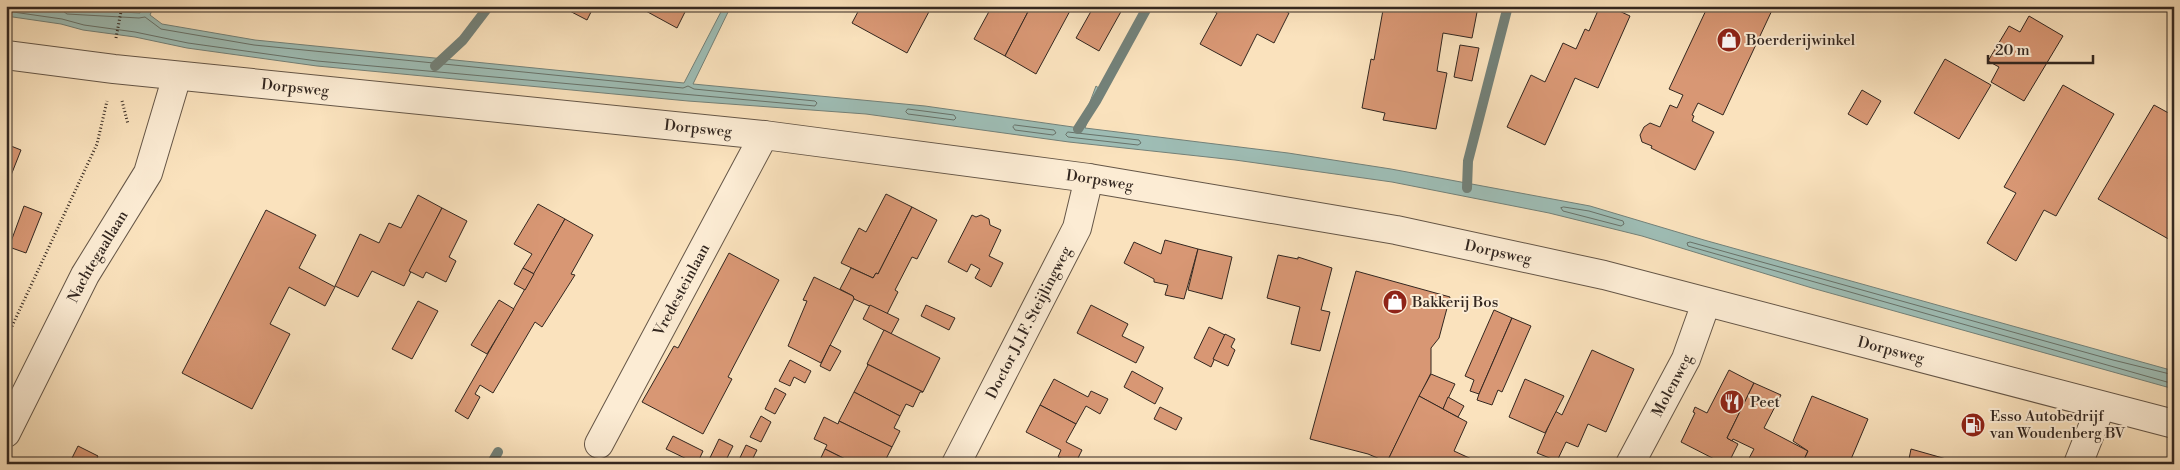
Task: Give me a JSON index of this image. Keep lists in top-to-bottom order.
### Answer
{
  "streets": {
    "street": [
      "Dorpsweg",
      "Nachtegaallaan",
      "Vredesteinlaan",
      "Doctor J.J.F. Steijlingweg",
      "Molenweg"
    ]
  },
  "crossings": [
    ["Dorpsweg", "Nachtegaallaan"],
    ["Dorpsweg", "Vredesteinlaan"],
    ["Dorpsweg", "Doctor J.J.F. Steijlingweg"],
    ["Dorpsweg", "Molenweg"]
  ],
  "places": {
    "shop": ["Boerderijwinkel", "Bakkerij Bos"],
    "restaurant": ["Peet"],
    "fuel station": ["Esso Autobedrijf van Woudenberg BV"]
  },
  "scale_bar": "20 m"
}
